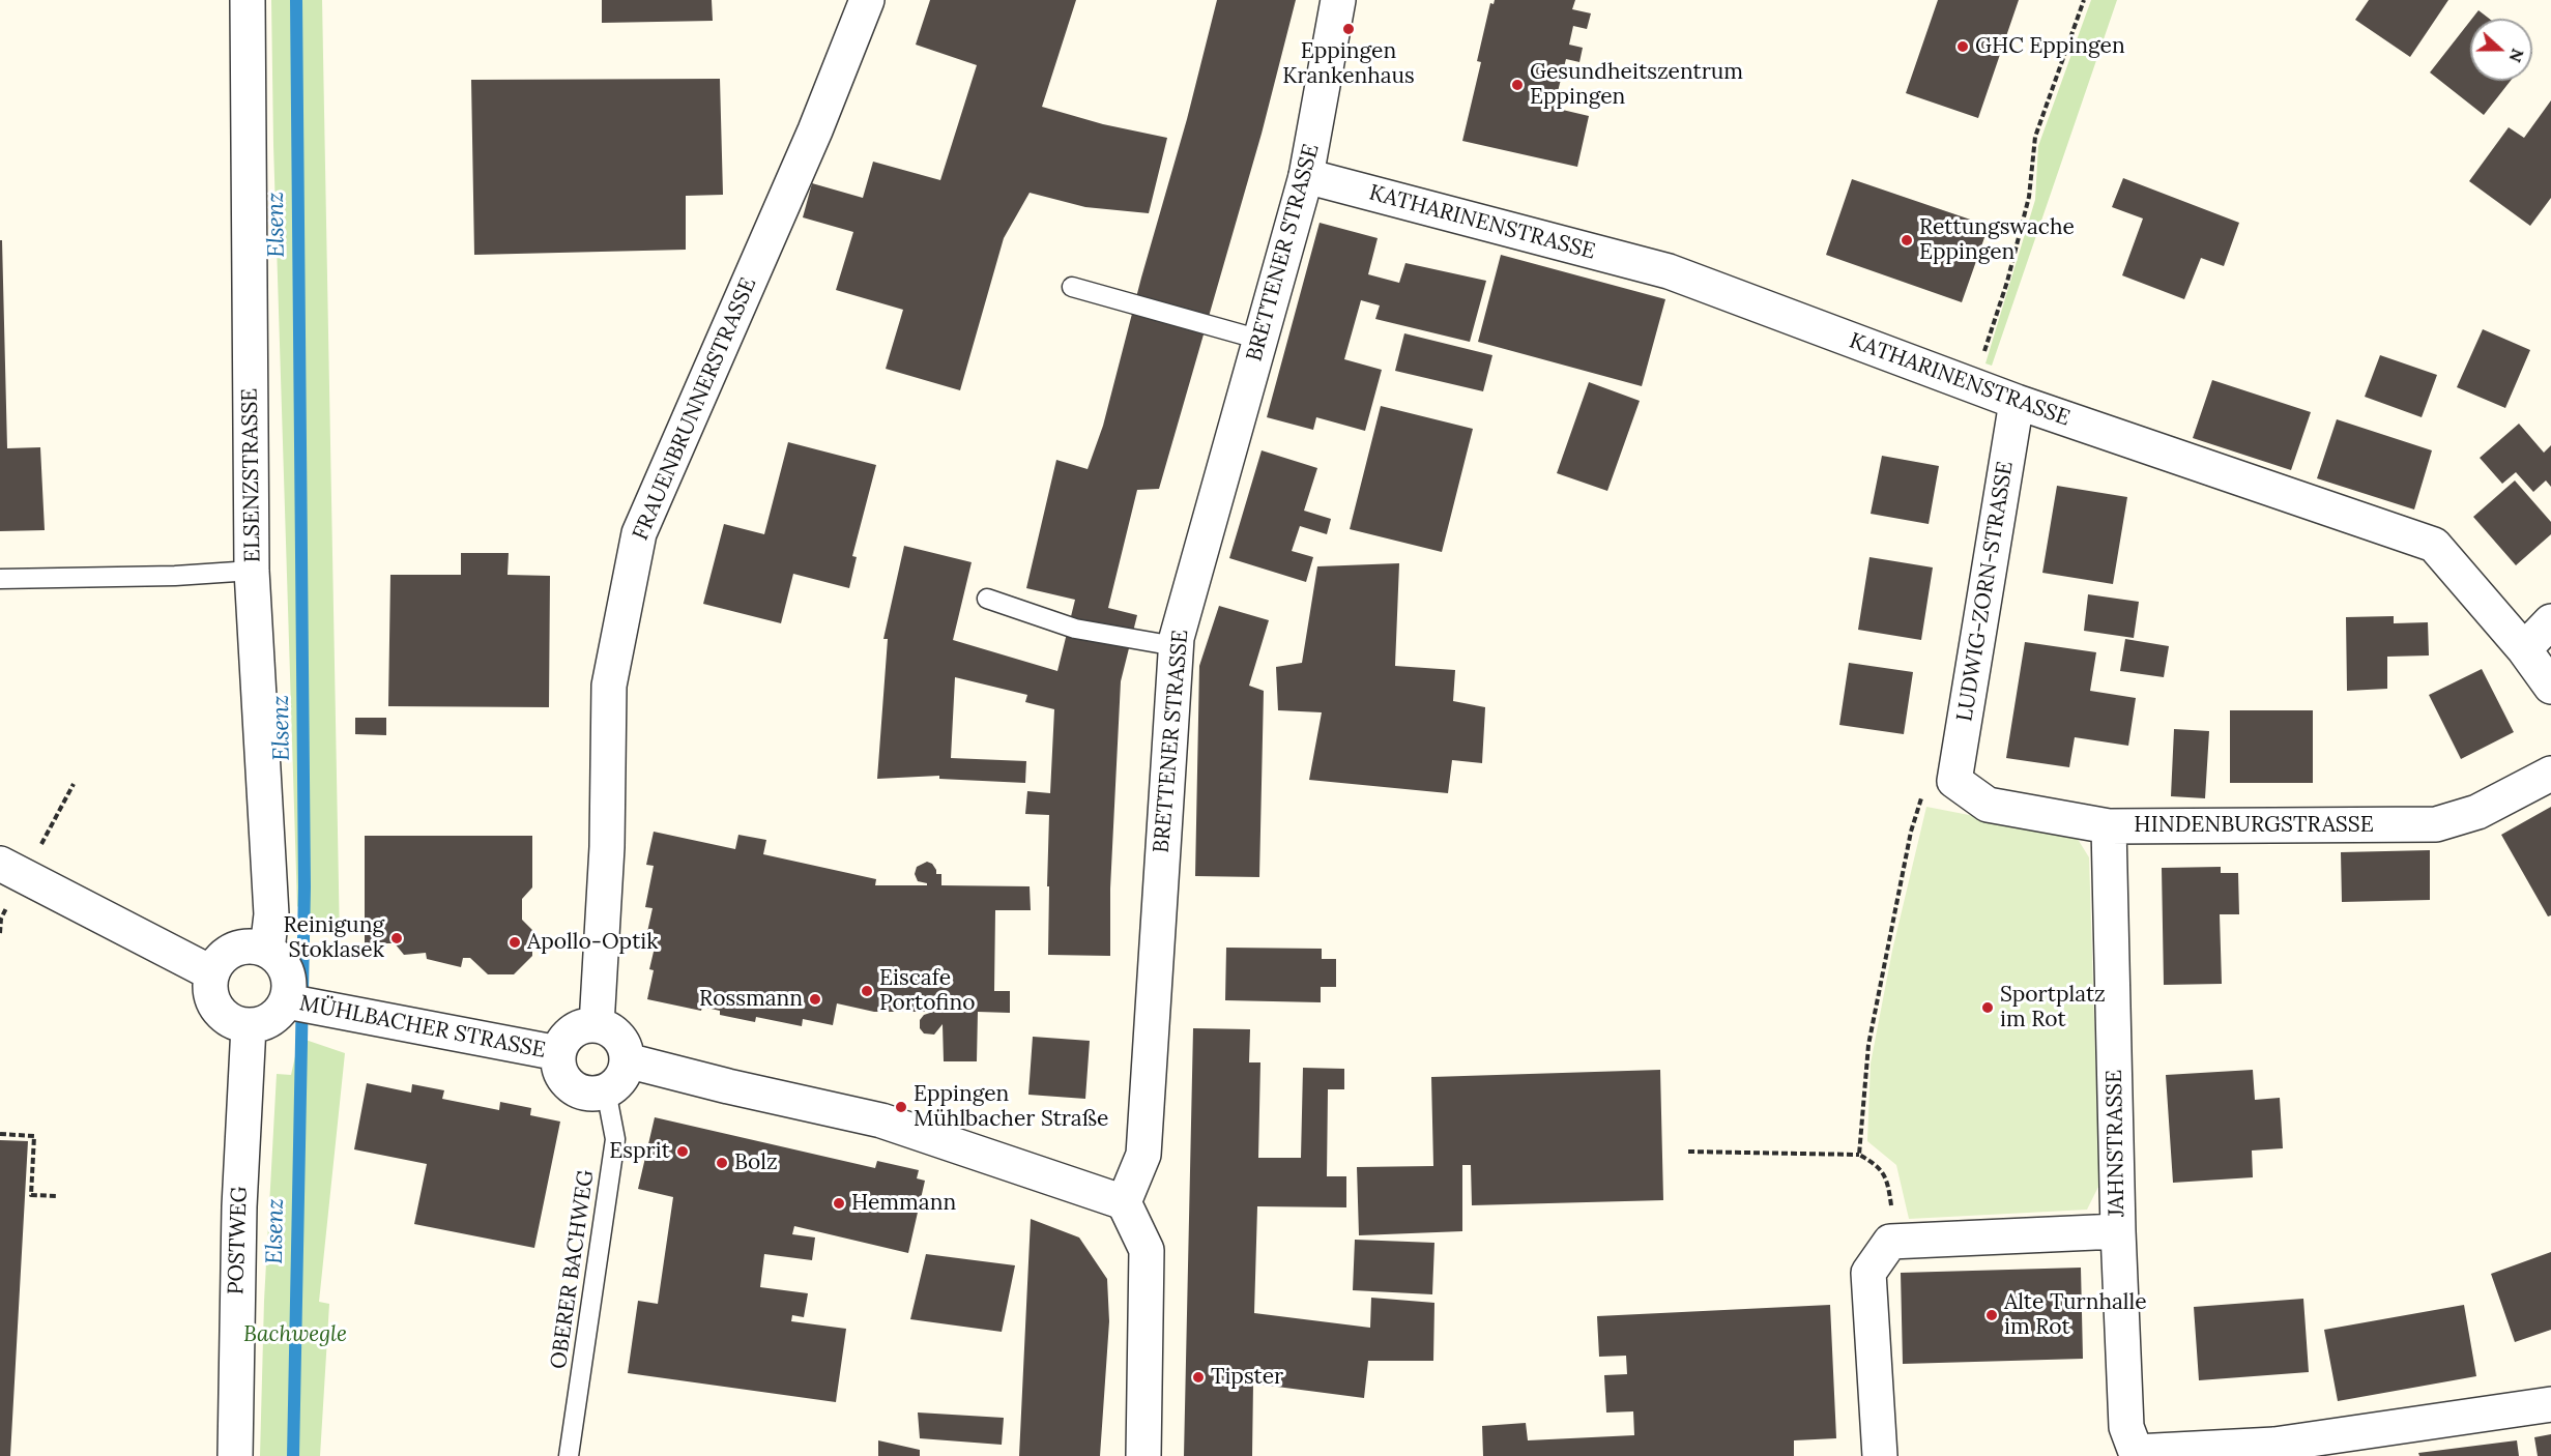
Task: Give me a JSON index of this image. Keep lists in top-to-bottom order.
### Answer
{
  "streets": {
    "street": [
      "KATHARINENSTRASSE",
      "BRETTENER STRASSE",
      "FRAUENBRUNNERSTRASSE",
      "ELSENZSTRASSE",
      "LUDWIG-ZORN-STRASSE",
      "HINDENBURGSTRASSE",
      "MÜHLBACHER STRASSE",
      "JAHNSTRASSE",
      "POSTWEG"
    ],
    "lane": ["OBERER BACHWEG"]
  },
  "crossings": [
    ["KATHARINENSTRASSE", "BRETTENER STRASSE"],
    ["KATHARINENSTRASSE", "LUDWIG-ZORN-STRASSE"],
    ["FRAUENBRUNNERSTRASSE", "MÜHLBACHER STRASSE"],
    ["FRAUENBRUNNERSTRASSE", "OBERER BACHWEG"],
    ["ELSENZSTRASSE", "MÜHLBACHER STRASSE"],
    ["ELSENZSTRASSE", "POSTWEG"],
    ["LUDWIG-ZORN-STRASSE", "HINDENBURGSTRASSE"],
    ["HINDENBURGSTRASSE", "JAHNSTRASSE"],
    ["MÜHLBACHER STRASSE", "POSTWEG"],
    ["MÜHLBACHER STRASSE", "OBERER BACHWEG"]
  ],
  "water": ["Elsenz"],
  "parks": ["Bachwegle"],
  "places": [
    "Eppingen Krankenhaus",
    "GHC Eppingen",
    "Gesundheitszentrum Eppingen",
    "Rettungswache Eppingen",
    "Reinigung Stoklasek",
    "Apollo-Optik",
    "Eiscafe Portofino",
    "Rossmann",
    "Sportplatz im Rot",
    "Eppingen Mühlbacher Straße",
    "Esprit",
    "Bolz",
    "Hemmann",
    "Alte Turnhalle im Rot",
    "Tipster"
  ],
  "north": "right"
}
